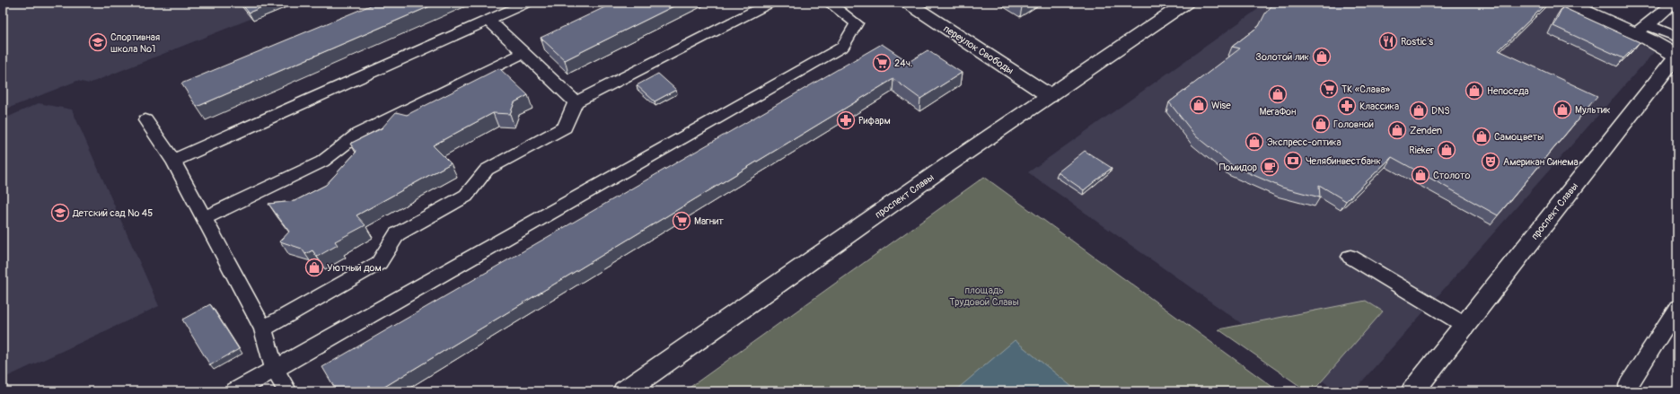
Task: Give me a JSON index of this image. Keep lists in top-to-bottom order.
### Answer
{
  "streets": {
    "street": ["переулок Свободы", "проспект Славы"]
  },
  "crossings": [
    ["переулок Свободы", "проспект Славы"]
  ],
  "parks": ["площадь Трудовой Славы"],
  "places": {
    "restaurant": ["Rostiс's"],
    "school or university": ["Спортивная школа №1", "Детский сад № 45"],
    "shop": [
      "Золотой лик",
      "Непоседа",
      "МегаФон",
      "Wise",
      "Мультик",
      "DNS",
      "Головной",
      "Zenden",
      "Самоцветы",
      "Экспресс-оптика",
      "Rieker",
      "Столото",
      "Уютный дом"
    ],
    "supermarket": ["24ч.", "ТК «Слава»", "Магнит"],
    "pharmacy": ["Классика", "Рифарм"],
    "bank": ["Челябинвестбанк"],
    "theatre": ["Американ Синема"],
    "cafe": ["Помидор"]
  }
}
